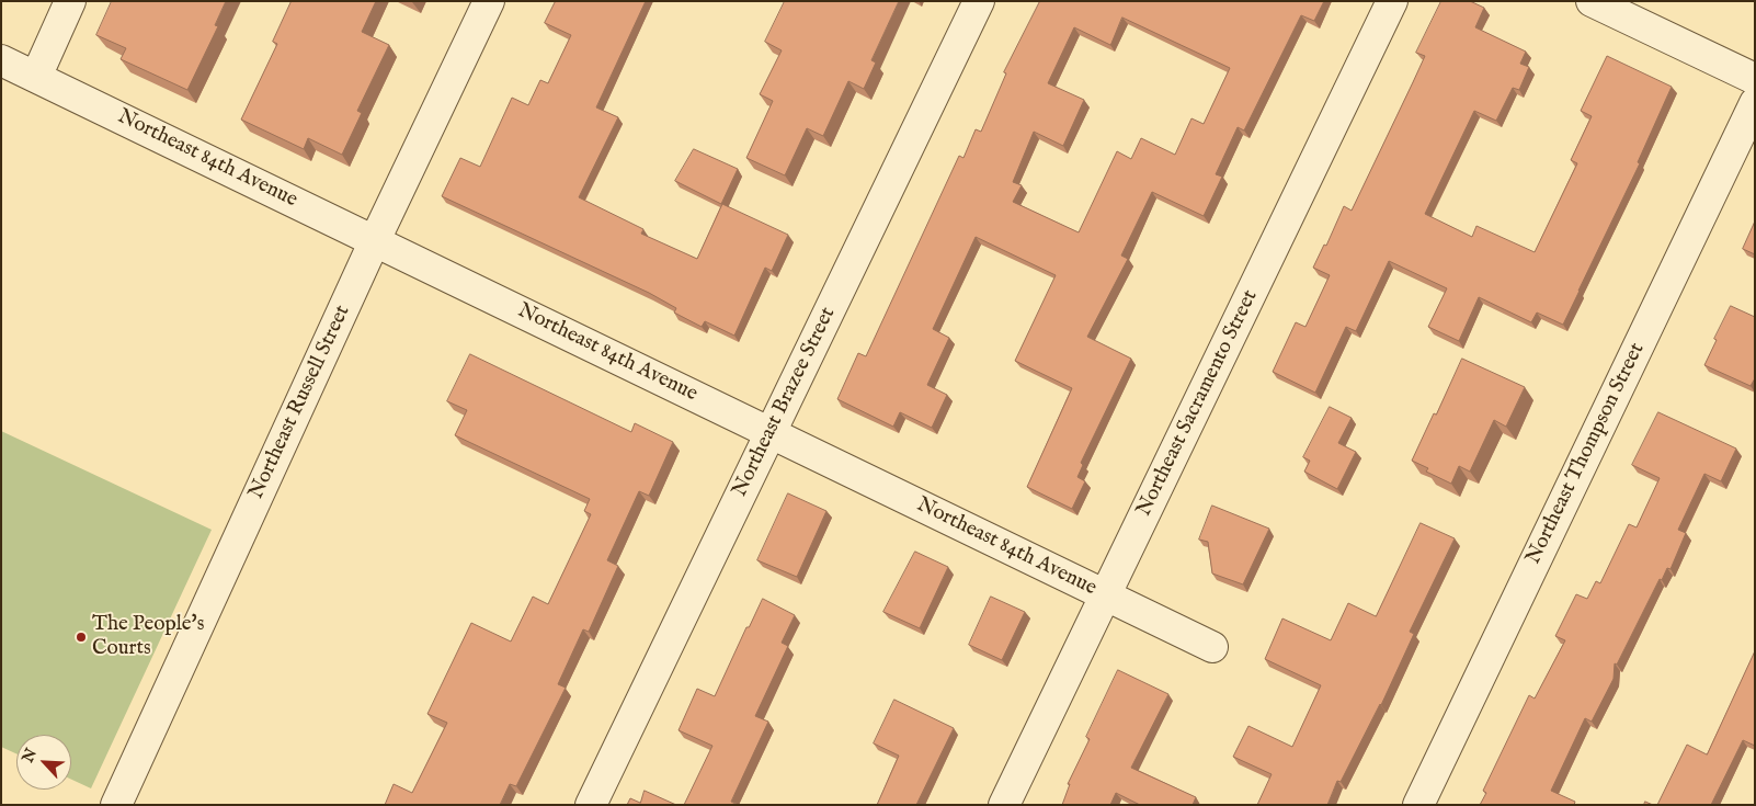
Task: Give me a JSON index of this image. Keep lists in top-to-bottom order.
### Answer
{
  "streets": {
    "street": [
      "Northeast 84th Avenue",
      "Northeast Russell Street",
      "Northeast Brazee Street",
      "Northeast Sacramento Street",
      "Northeast Thompson Street"
    ]
  },
  "crossings": [
    ["Northeast 84th Avenue", "Northeast Russell Street"],
    ["Northeast 84th Avenue", "Northeast Brazee Street"],
    ["Northeast 84th Avenue", "Northeast Sacramento Street"]
  ],
  "places": ["The People's Courts"],
  "north": "top left"
}
